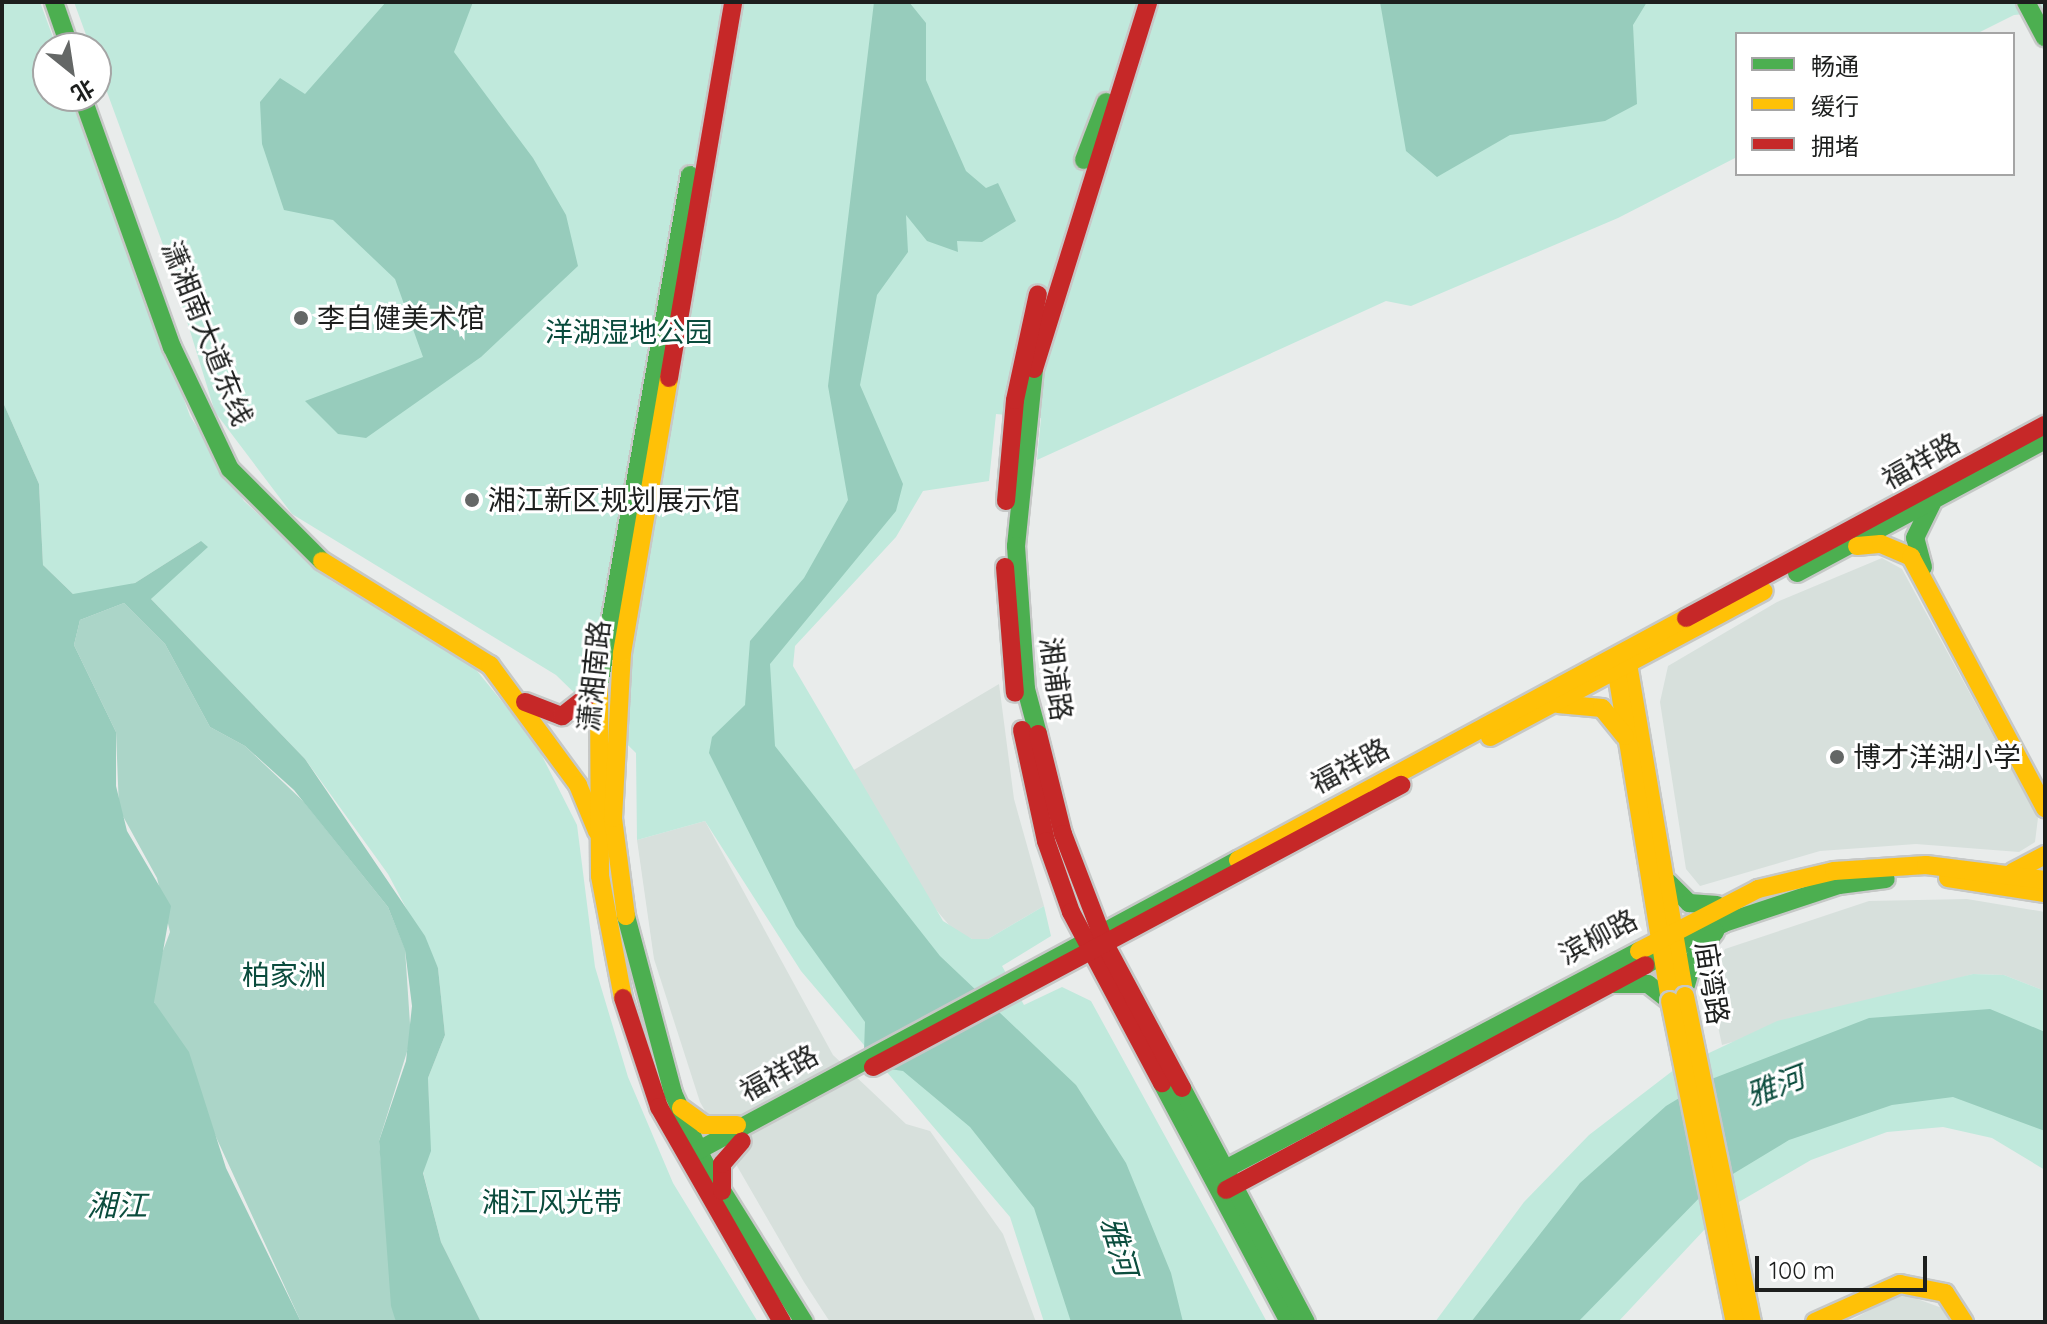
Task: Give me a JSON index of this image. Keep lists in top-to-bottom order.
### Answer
{
  "streets": {
    "main road": [
      "潇湘南大道东线",
      "福祥路",
      "潇湘南路",
      "湘浦路",
      "滨柳路",
      "庙湾路"
    ]
  },
  "crossings": [
    ["潇湘南大道东线", "潇湘南路"],
    ["福祥路", "潇湘南路"],
    ["福祥路", "湘浦路"],
    ["福祥路", "庙湾路"],
    ["湘浦路", "滨柳路"],
    ["滨柳路", "庙湾路"]
  ],
  "water": ["雅河", "湘江"],
  "parks": ["洋湖湿地公园", "柏家洲", "湘江风光带"],
  "places": ["李自健美术馆", "湘江新区规划展示馆", "博才洋湖小学"],
  "legend": ["畅通", "缓行", "拥堵"],
  "scale_bar": "100 m",
  "north": "bottom right"
}
